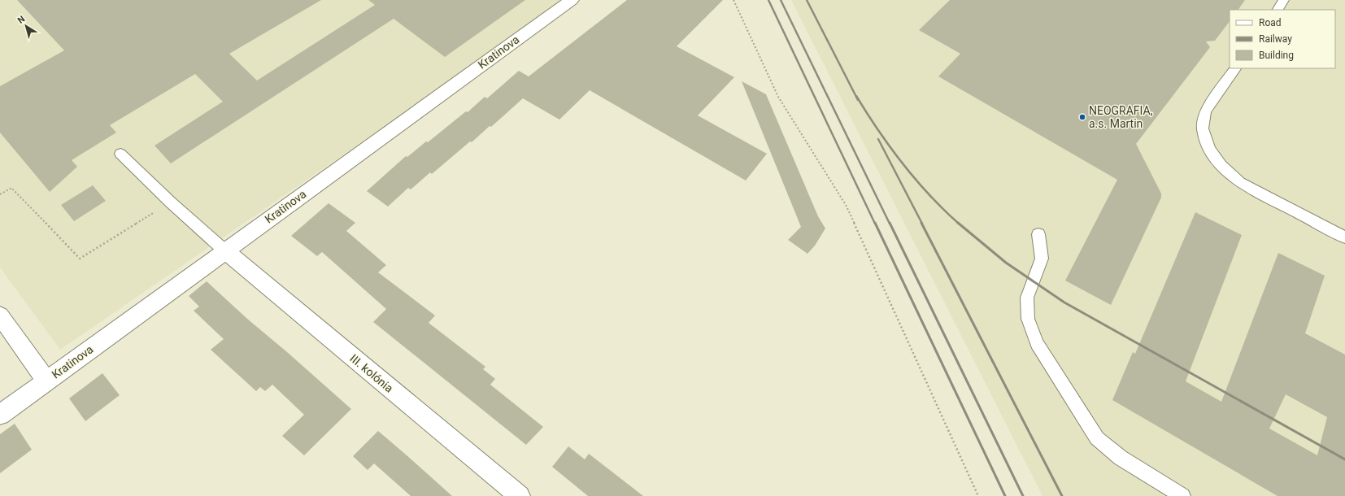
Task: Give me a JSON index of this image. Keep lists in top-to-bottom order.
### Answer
{
  "streets": {
    "street": ["Kratinova", "III. kolónia"]
  },
  "crossings": [
    ["Kratinova", "III. kolónia"]
  ],
  "places": ["NEOGRAFIA, a.s. Martin"],
  "legend": ["Road", "Railway", "Building"],
  "north": "top left"
}
